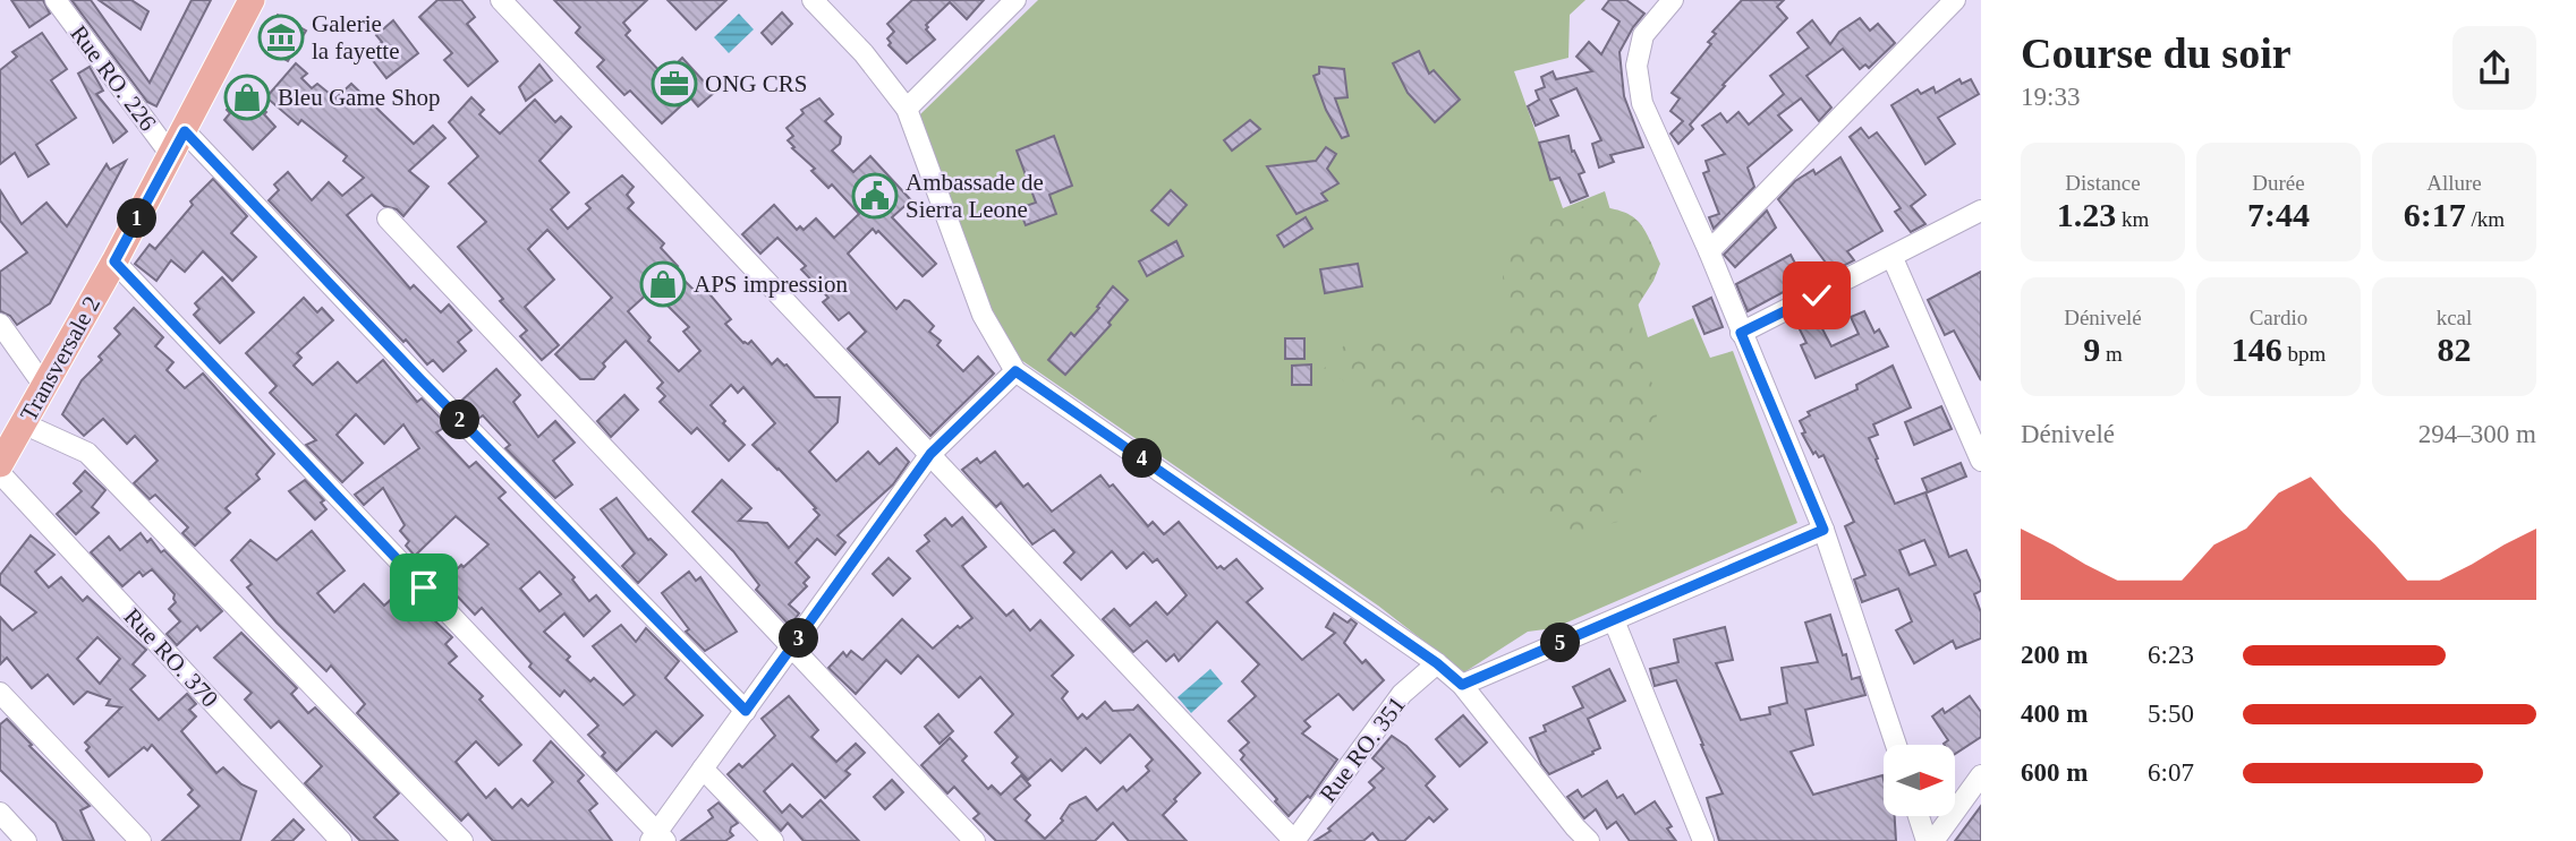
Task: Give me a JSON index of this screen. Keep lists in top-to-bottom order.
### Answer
{
  "streets": {
    "main road": ["Transversale 2"],
    "street": ["Rue RO. 226", "Rue RO. 370", "Rue RO. 351"]
  },
  "crossings": [
    ["Rue RO. 226", "Transversale 2"]
  ],
  "places": {
    "museum": ["Galerie la fayette"],
    "office": ["ONG CRS"],
    "shop": ["Bleu Game Shop", "APS impression"],
    "public building": ["Ambassade de Sierra Leone"]
  },
  "north": "right",
  "page": {
    "heading": ["Course du soir", "19:33"],
    "stats": [
      ["Distance", "1.23 km"],
      ["Durée", "7:44"],
      ["Allure", "6:17 /km"],
      ["Dénivelé", "9 m"],
      ["Cardio", "146 bpm"],
      ["kcal", "82"]
    ],
    "pins": [
      "1",
      "2",
      "4",
      "3",
      "5"
    ],
    "chart": ["Dénivelé", "294–300 m"],
    "list": [
      {
        "name": "200 m",
        "note": "6:23"
      },
      {
        "name": "400 m",
        "note": "5:50"
      },
      {
        "name": "600 m",
        "note": "6:07"
      }
    ]
  }
}
